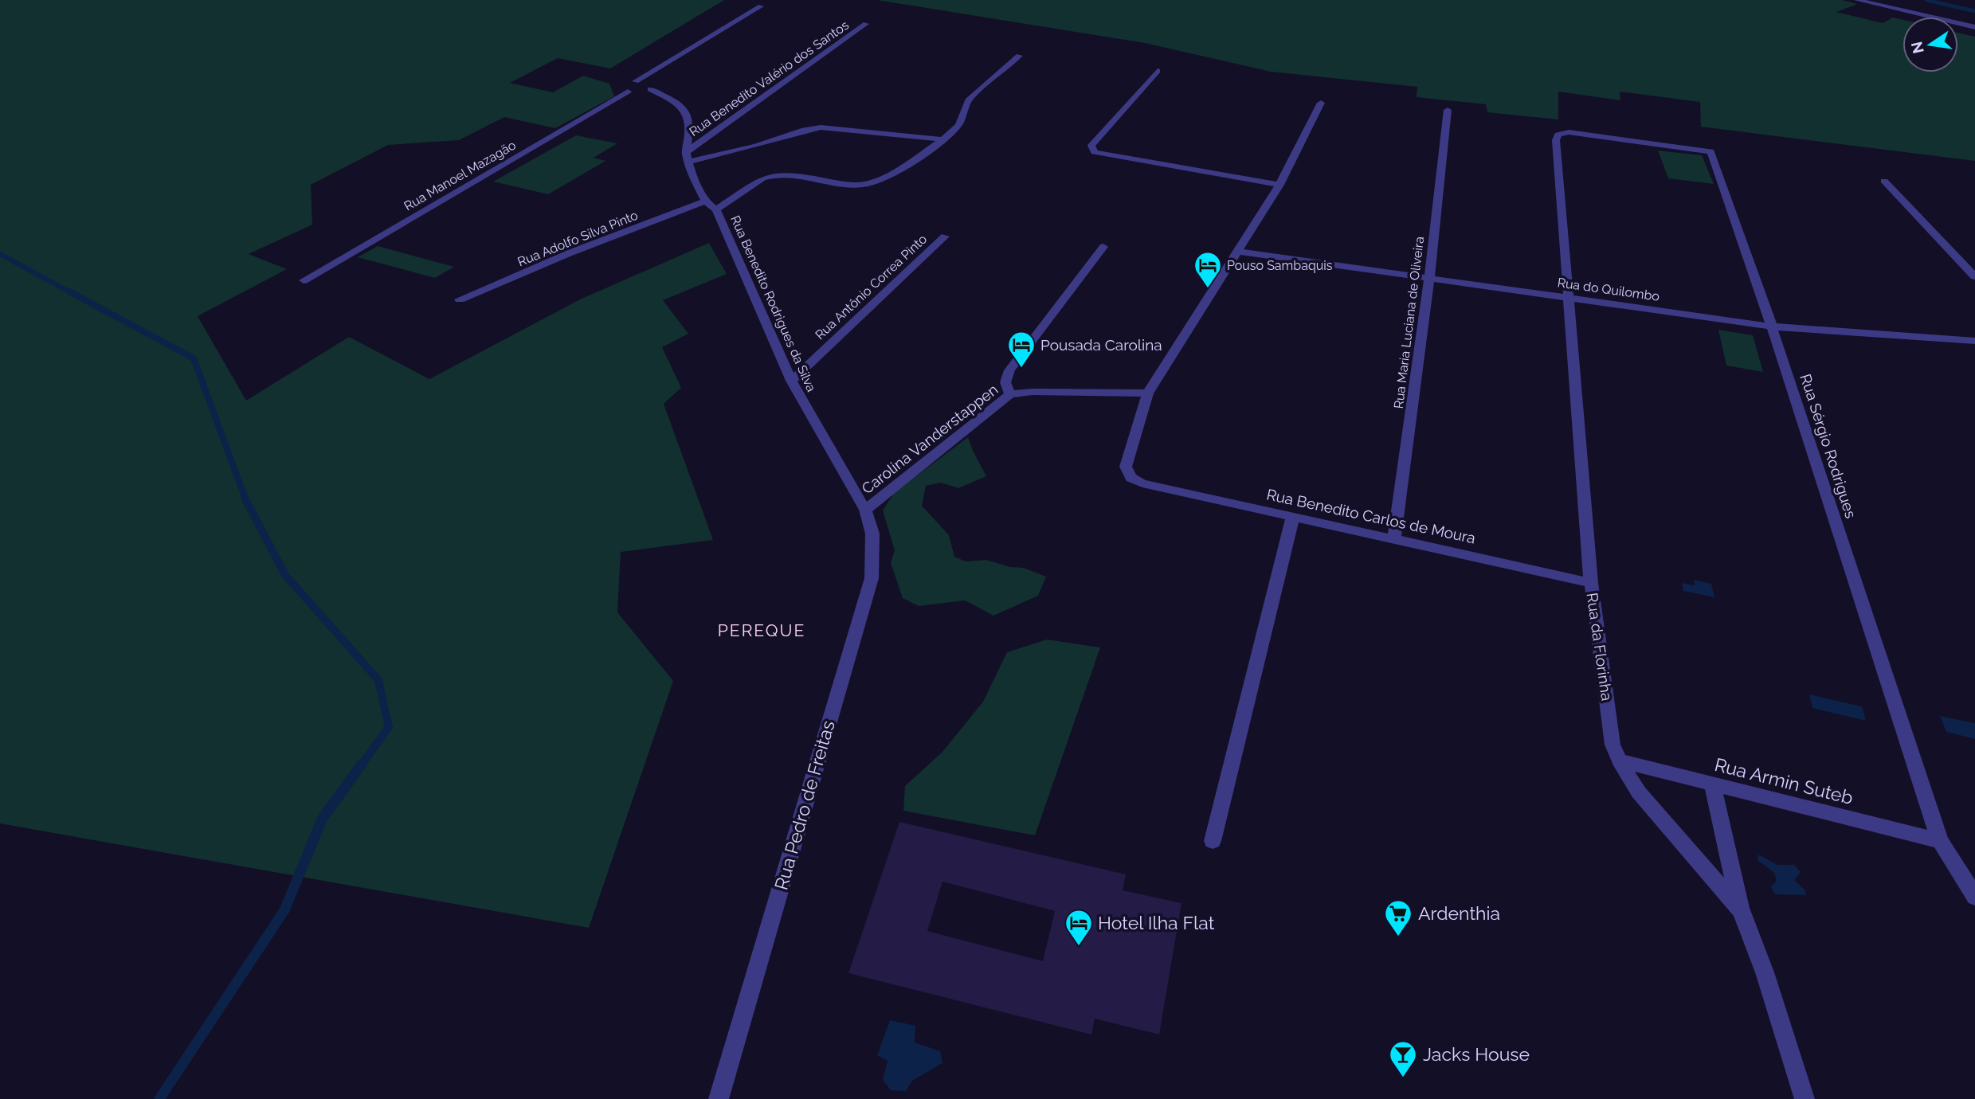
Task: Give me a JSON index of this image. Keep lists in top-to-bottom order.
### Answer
{
  "streets": {
    "street": [
      "Rua Benedito Valério dos Santos",
      "Rua Manoel Mazagão",
      "Rua Adolfo Silva Pinto",
      "Rua Antônio Correa Pinto",
      "Rua do Quilombo",
      "Rua Benedito Rodrigues da Silva",
      "Rua Maria Luciana de Oliveira",
      "Carolina Vanderstappen",
      "Rua Sérgio Rodrigues",
      "Rua Benedito Carlos de Moura",
      "Rua da Florinha",
      "Rua Armin Suteb",
      "Rua Pedro de Freitas"
    ]
  },
  "crossings": [
    ["Rua Adolfo Silva Pinto", "Rua Benedito Rodrigues da Silva"],
    ["Rua Antônio Correa Pinto", "Rua Benedito Rodrigues da Silva"],
    ["Rua do Quilombo", "Rua Maria Luciana de Oliveira"],
    ["Rua do Quilombo", "Rua Sérgio Rodrigues"],
    ["Rua do Quilombo", "Rua da Florinha"],
    ["Rua Benedito Rodrigues da Silva", "Carolina Vanderstappen"],
    ["Rua Benedito Rodrigues da Silva", "Rua Pedro de Freitas"],
    ["Rua Maria Luciana de Oliveira", "Rua Benedito Carlos de Moura"],
    ["Carolina Vanderstappen", "Rua Benedito Carlos de Moura"],
    ["Carolina Vanderstappen", "Rua Pedro de Freitas"],
    ["Rua Sérgio Rodrigues", "Rua da Florinha"],
    ["Rua Sérgio Rodrigues", "Rua Armin Suteb"],
    ["Rua Benedito Carlos de Moura", "Rua da Florinha"],
    ["Rua da Florinha", "Rua Armin Suteb"]
  ],
  "districts": ["PEREQUE"],
  "places": {
    "hotel": ["Pouso Sambaquis", "Pousada Carolina", "Hotel Ilha Flat"],
    "supermarket": ["Ardenthia"],
    "bar": ["Jacks House"]
  },
  "north": "left"
}
